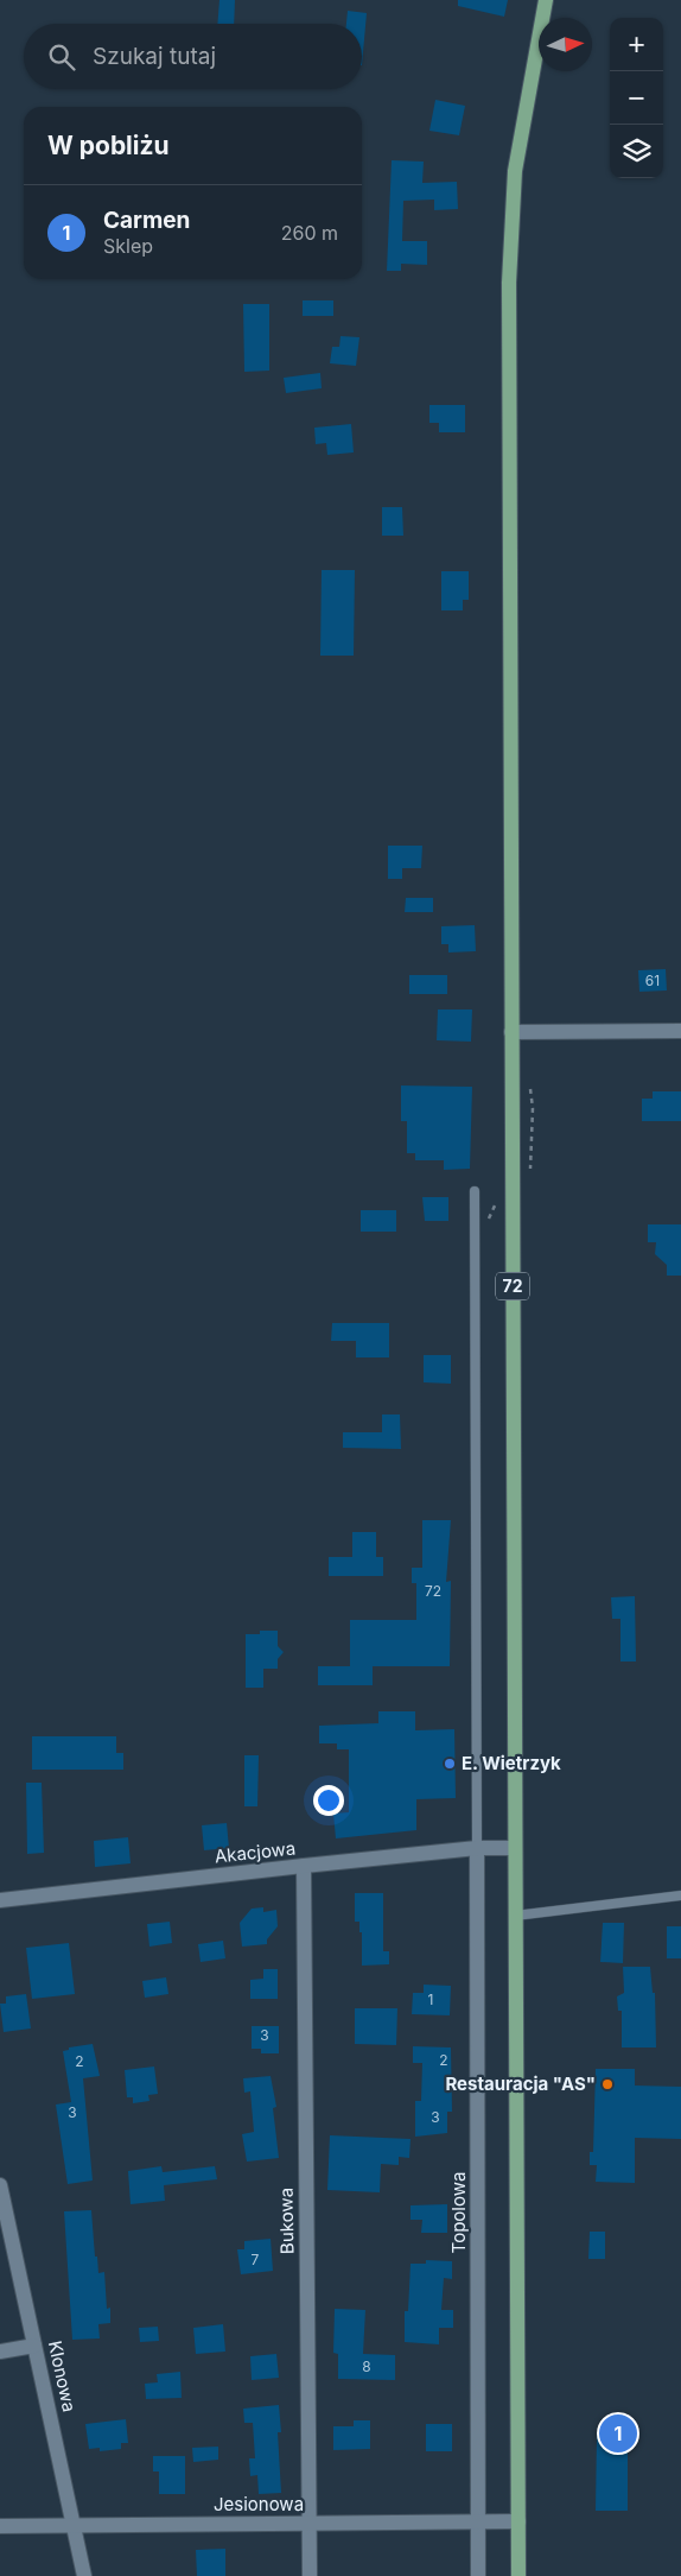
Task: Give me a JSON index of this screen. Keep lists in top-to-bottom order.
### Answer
{
  "streets": {
    "main road": ["72"],
    "street": [
      "Akacjowa",
      "Topolowa",
      "Bukowa",
      "Klonowa",
      "Jesionowa"
    ]
  },
  "crossings": [
    ["72", "Akacjowa"],
    ["72", "Jesionowa"],
    ["Akacjowa", "Topolowa"],
    ["Akacjowa", "Bukowa"],
    ["Topolowa", "Jesionowa"],
    ["Bukowa", "Jesionowa"],
    ["Klonowa", "Jesionowa"]
  ],
  "places": ["E. Wietrzyk", "Restauracja \"AS\""],
  "house_numbers": [
    "61",
    "72",
    "1",
    "3",
    "2",
    "2",
    "3",
    "3",
    "7",
    "8"
  ],
  "north": "right",
  "page": {
    "map_buttons": ["+", "−"],
    "search": "Szukaj tutaj",
    "heading": "W pobliżu",
    "list": [
      {
        "mark": "1",
        "name": "Carmen",
        "note": "Sklep",
        "value": "260 m"
      }
    ],
    "pins": "1"
  }
}
